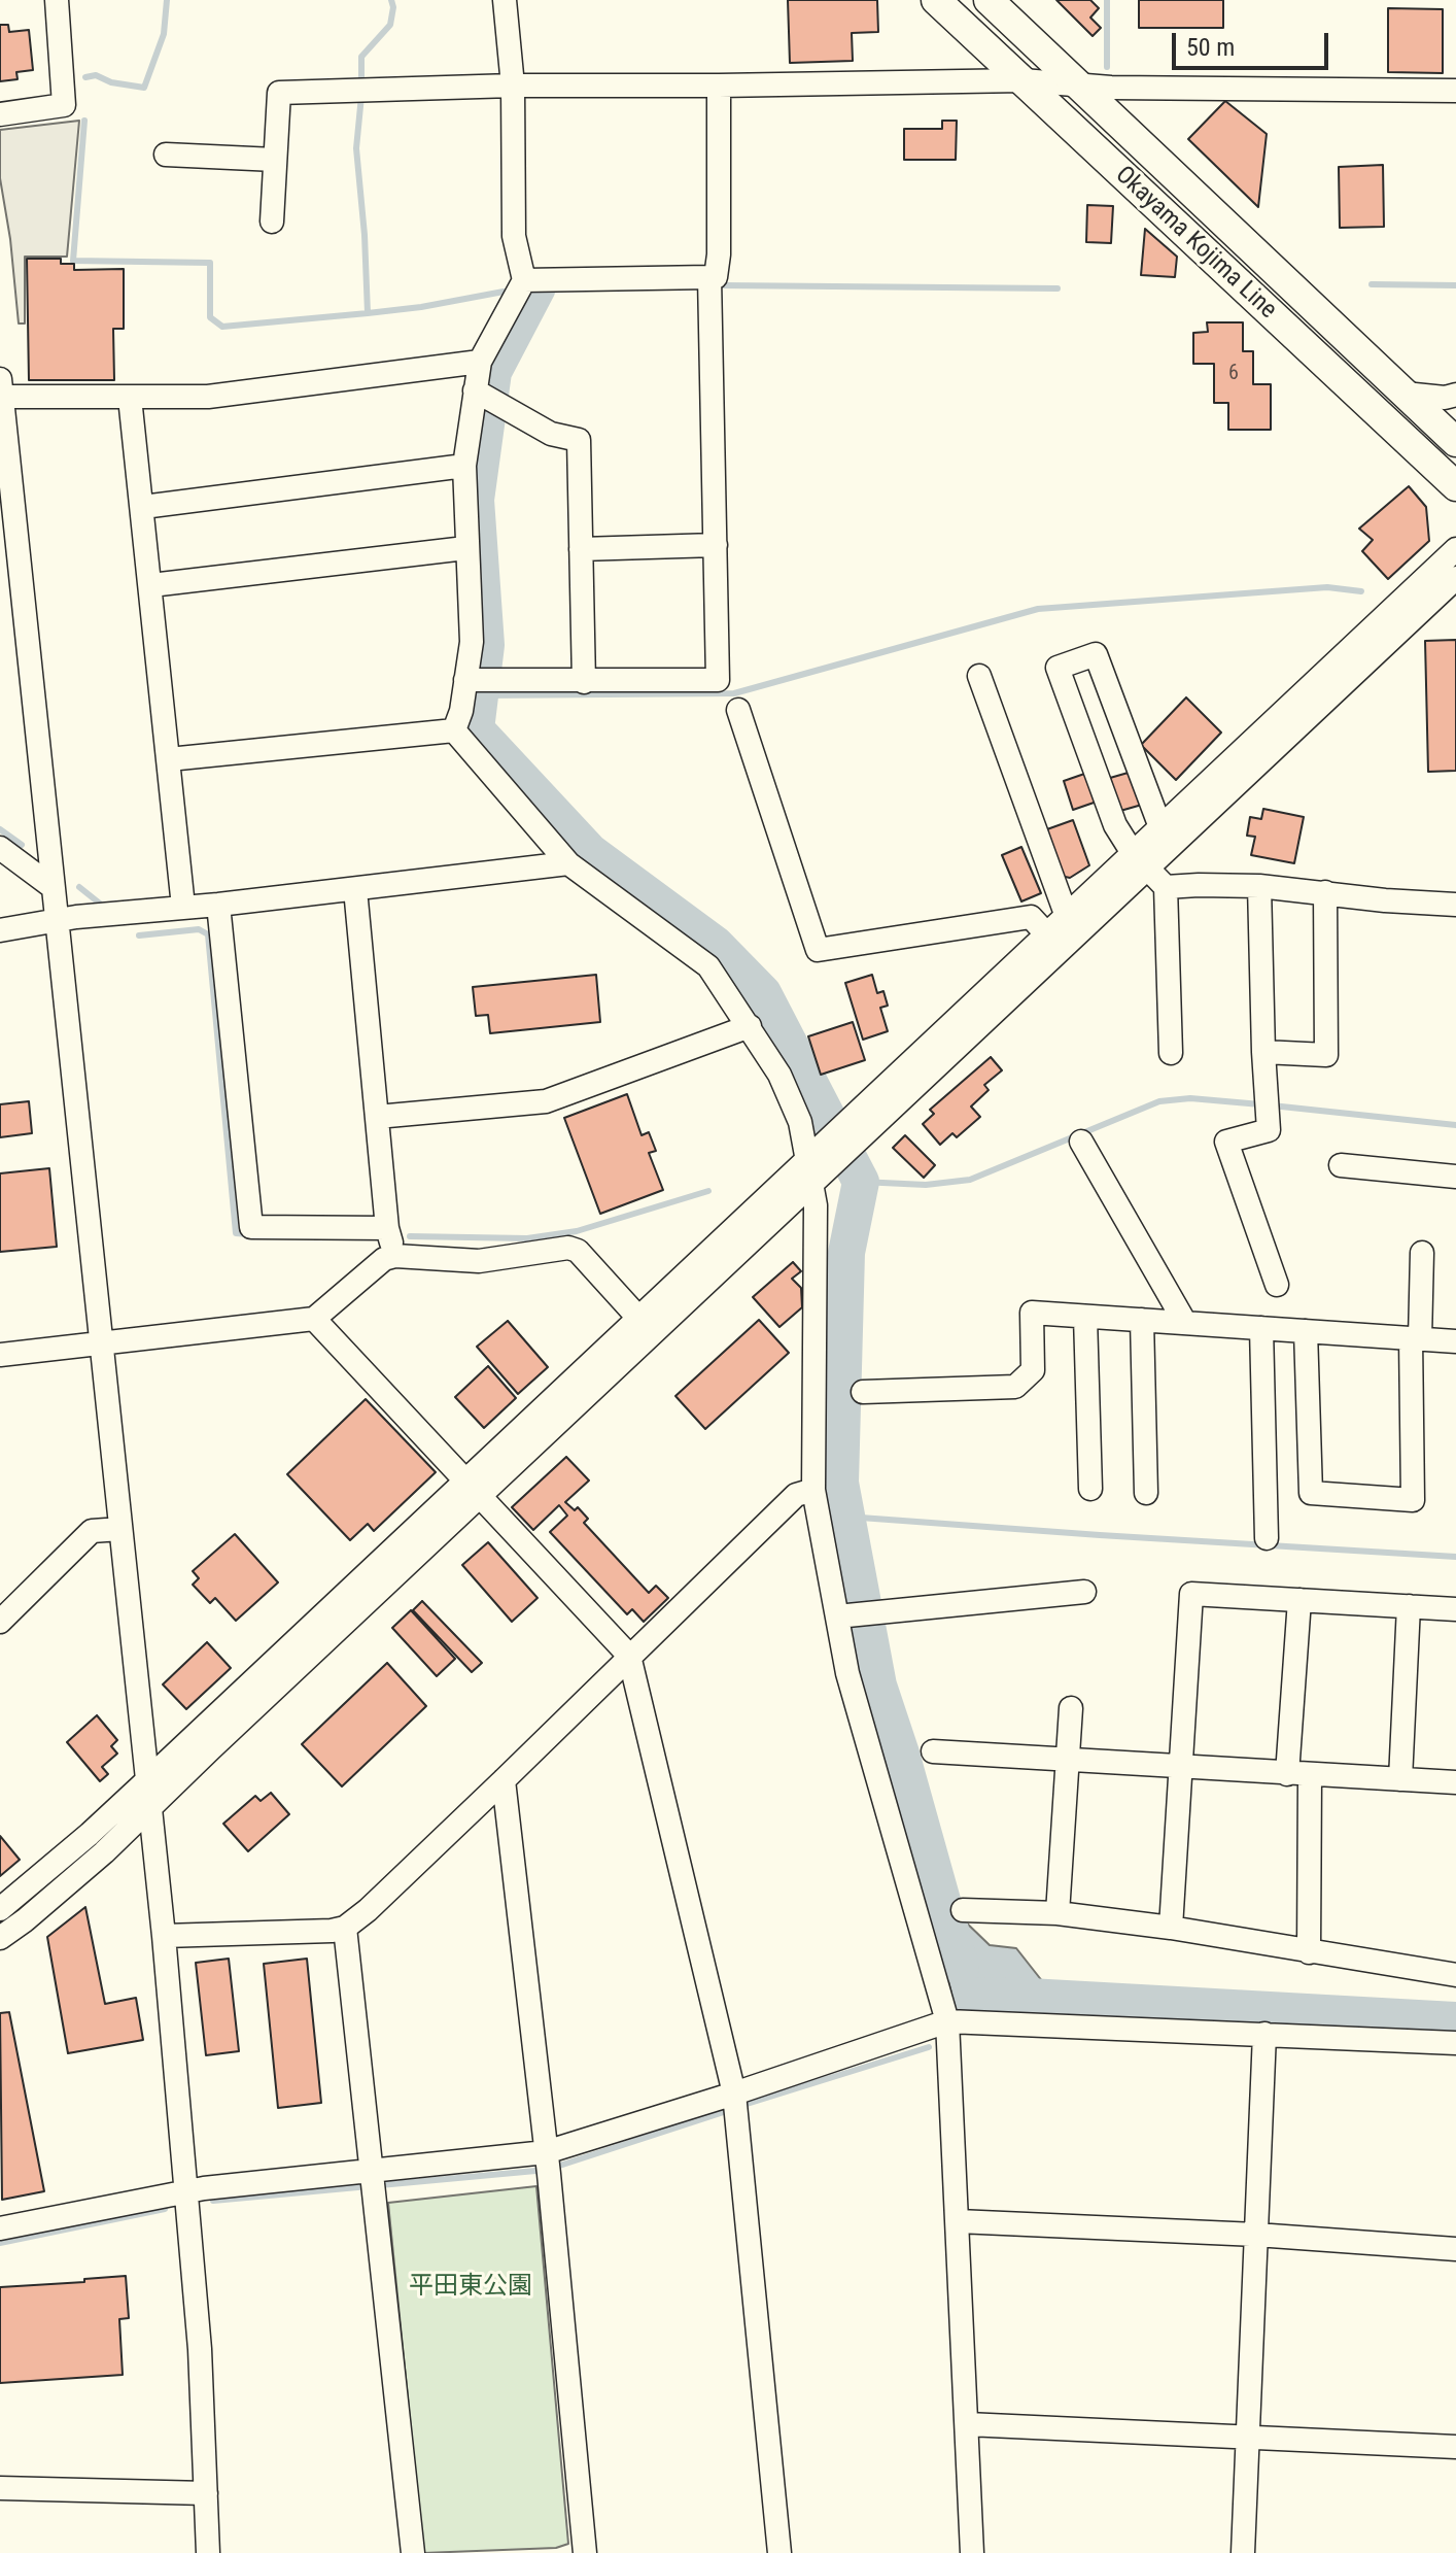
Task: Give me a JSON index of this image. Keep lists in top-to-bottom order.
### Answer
{
  "streets": {
    "main road": ["Okayama Kojima Line"]
  },
  "parks": ["平田東公園"],
  "house_numbers": ["6"],
  "scale_bar": "50 m"
}
